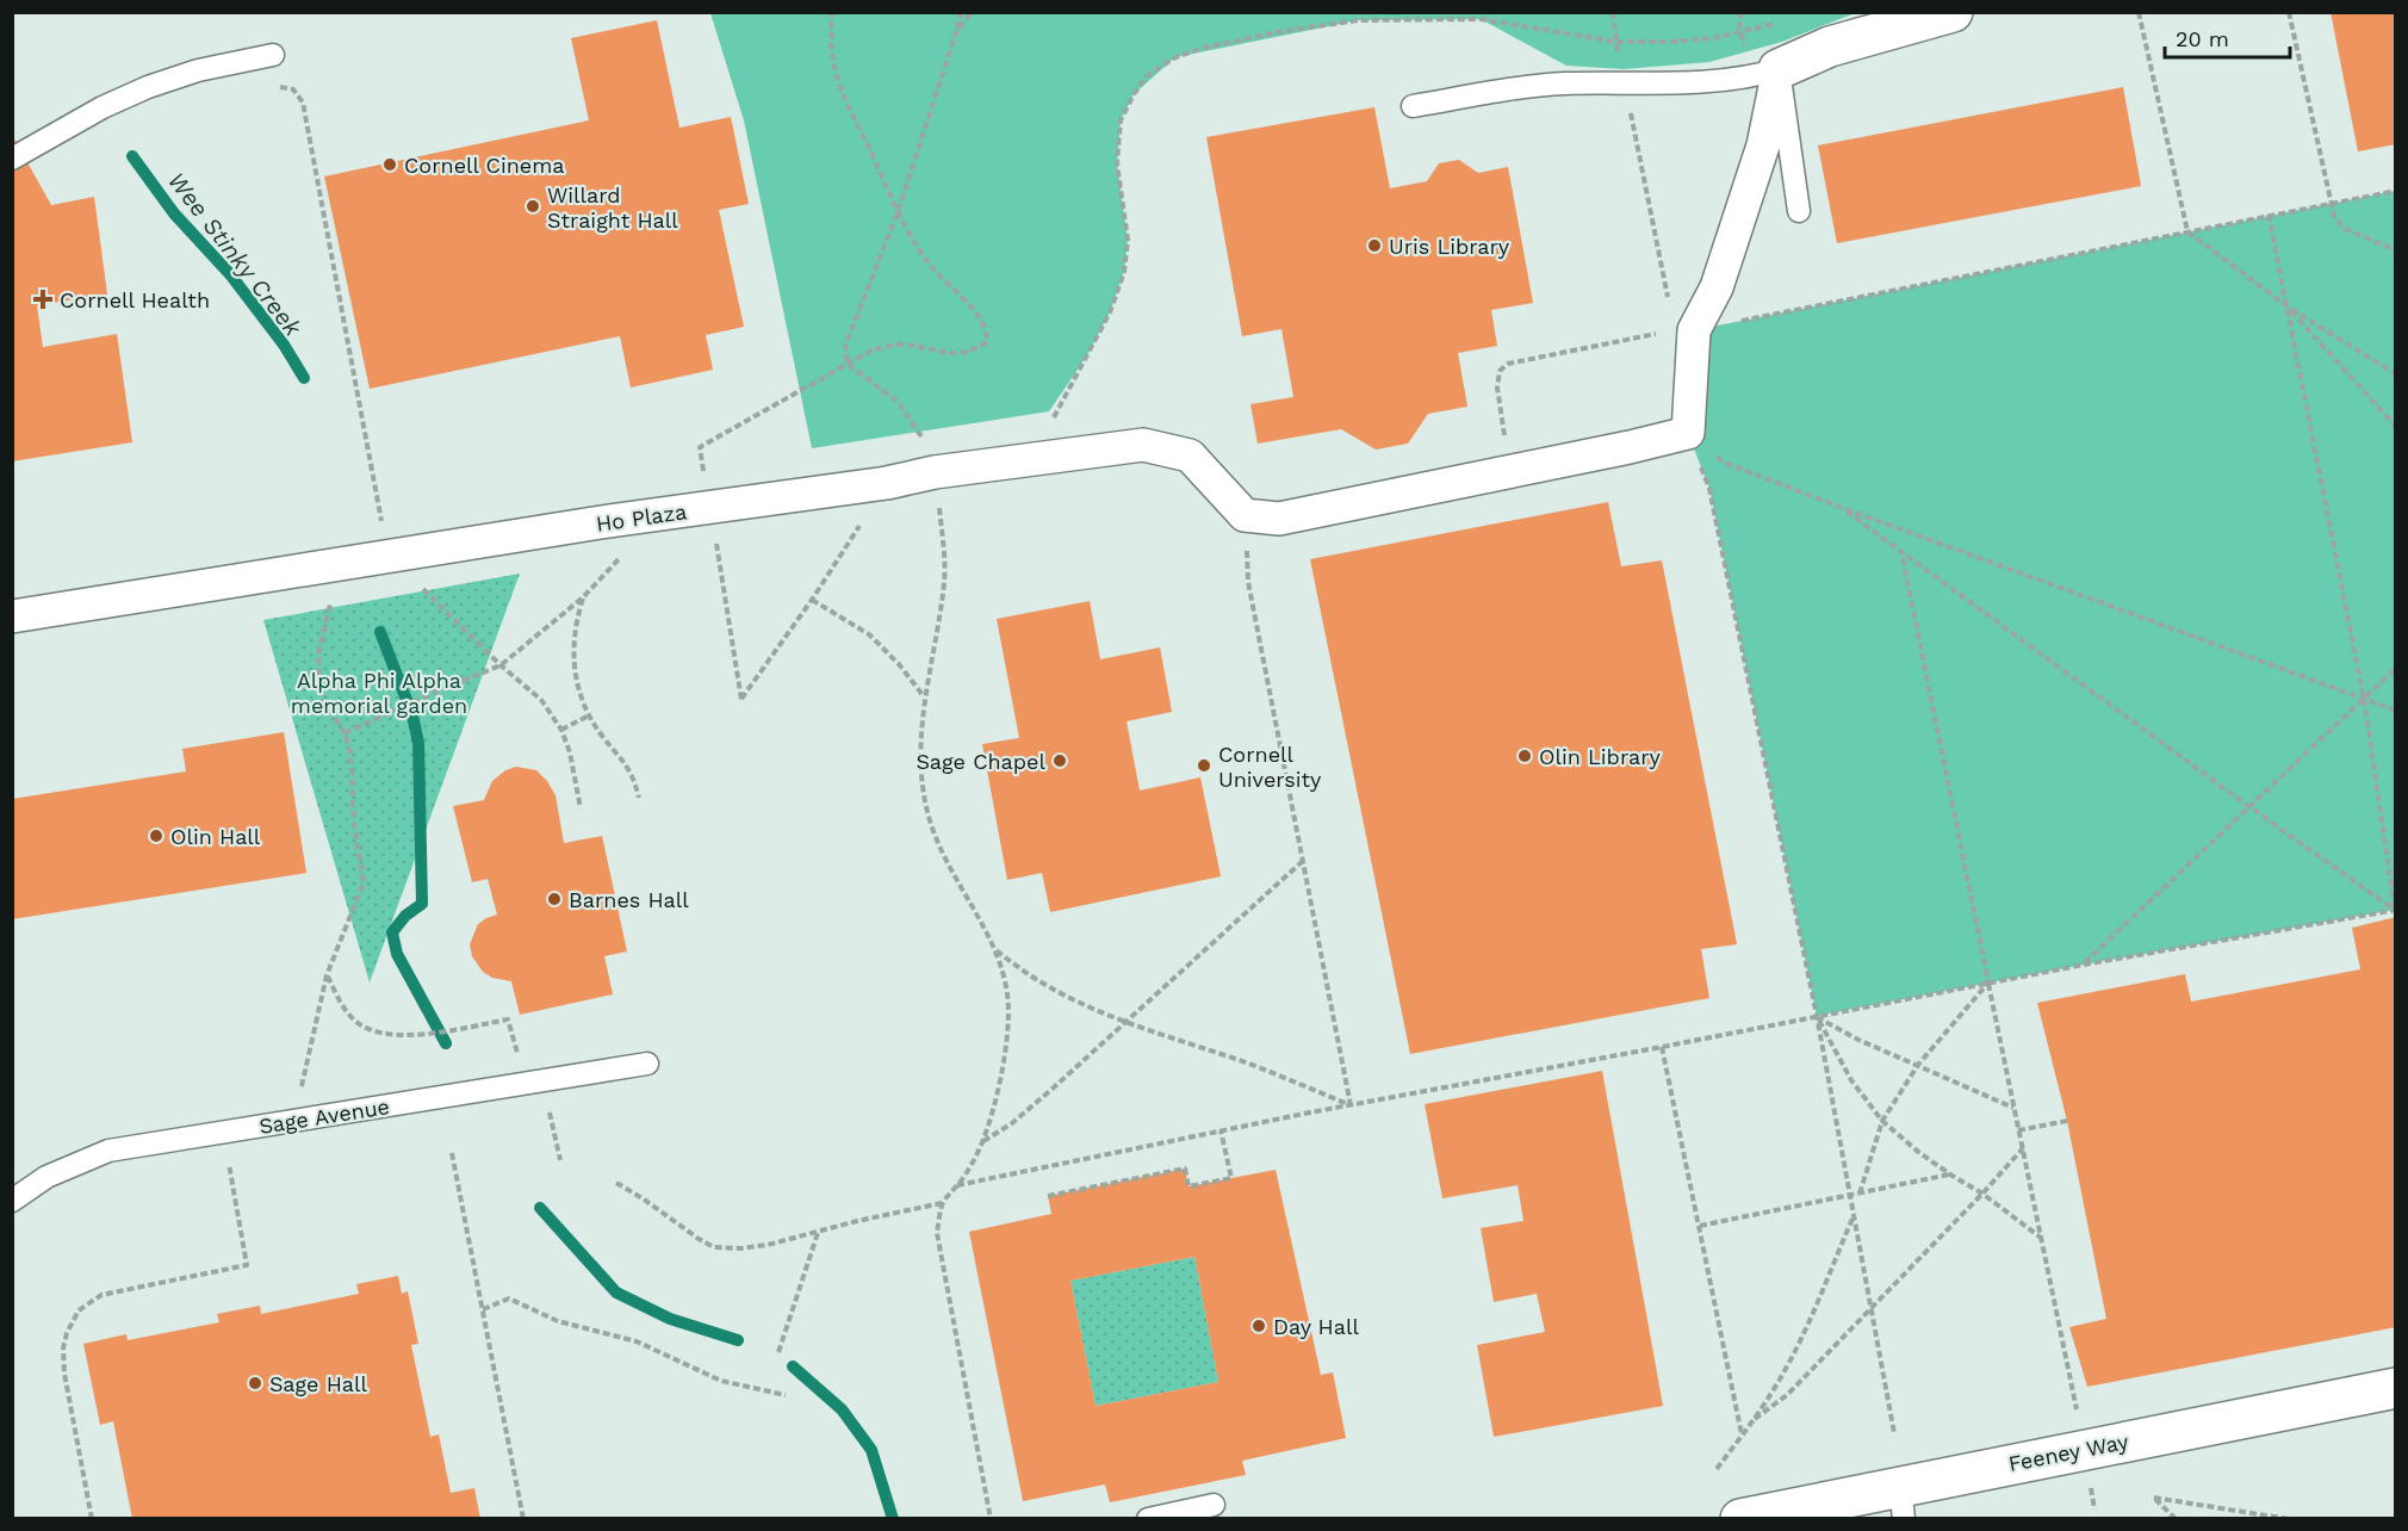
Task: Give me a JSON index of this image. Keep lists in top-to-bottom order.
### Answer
{
  "streets": {
    "street": ["Ho Plaza", "Feeney Way"],
    "lane": ["Sage Avenue"]
  },
  "water": ["Wee Stinky Creek"],
  "parks": ["Alpha Phi Alpha memorial garden"],
  "places": {
    "other": [
      "Cornell Cinema",
      "Willard Straight Hall",
      "Uris Library",
      "Olin Library",
      "Sage Chapel",
      "Cornell University",
      "Olin Hall",
      "Barnes Hall",
      "Day Hall",
      "Sage Hall"
    ],
    "health": ["Cornell Health"]
  },
  "scale_bar": "20 m"
}
